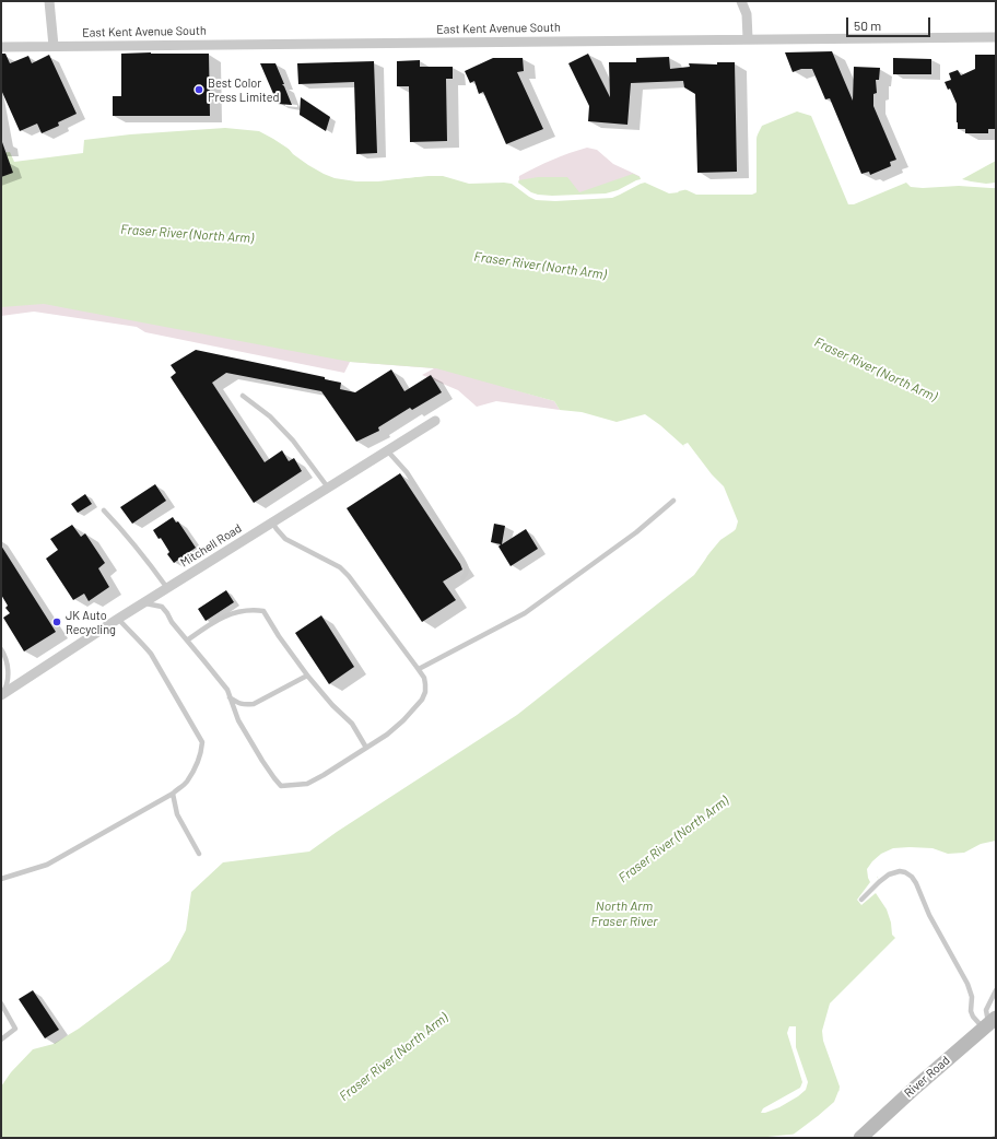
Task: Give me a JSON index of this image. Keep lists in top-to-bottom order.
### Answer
{
  "streets": {
    "street": ["East Kent Avenue South", "Mitchell Road", "River Road"]
  },
  "water": ["Fraser River (North Arm)", "North Arm Fraser River"],
  "places": ["Best Color Press Limited", "JK Auto Recycling"],
  "scale_bar": "50 m"
}
